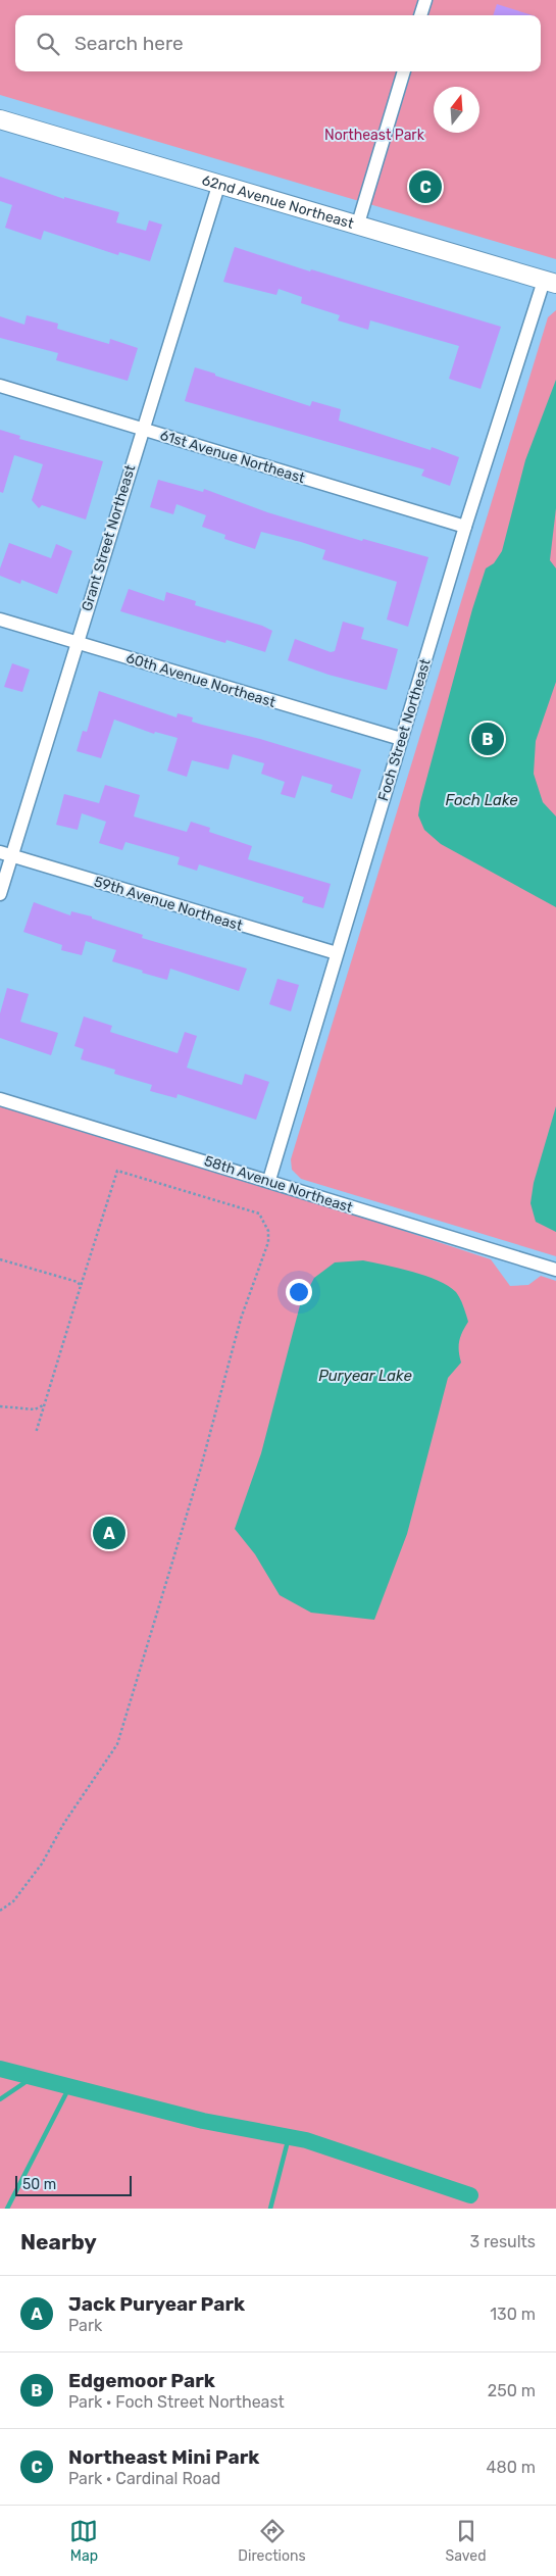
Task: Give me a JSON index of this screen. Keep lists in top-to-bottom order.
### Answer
{
  "streets": {
    "street": [
      "62nd Avenue Northeast",
      "61st Avenue Northeast",
      "Grant Street Northeast",
      "60th Avenue Northeast",
      "Foch Street Northeast",
      "59th Avenue Northeast",
      "58th Avenue Northeast"
    ]
  },
  "crossings": [
    ["62nd Avenue Northeast", "Grant Street Northeast"],
    ["62nd Avenue Northeast", "Foch Street Northeast"],
    ["61st Avenue Northeast", "Grant Street Northeast"],
    ["61st Avenue Northeast", "Foch Street Northeast"],
    ["Grant Street Northeast", "60th Avenue Northeast"],
    ["Grant Street Northeast", "59th Avenue Northeast"],
    ["60th Avenue Northeast", "Foch Street Northeast"],
    ["Foch Street Northeast", "59th Avenue Northeast"],
    ["Foch Street Northeast", "58th Avenue Northeast"]
  ],
  "water": ["Foch Lake", "Puryear Lake"],
  "parks": ["Northeast Park"],
  "scale_bar": "50 m",
  "north": "top",
  "page": {
    "search": "Search here",
    "pins": ["C", "B", "A"],
    "scale": "50 m",
    "heading": ["Nearby", "3 results"],
    "list": [
      {
        "mark": "A",
        "name": "Jack Puryear Park",
        "note": "Park",
        "value": "130 m"
      },
      {
        "mark": "B",
        "name": "Edgemoor Park",
        "note": "Park · Foch Street Northeast",
        "value": "250 m"
      },
      {
        "mark": "C",
        "name": "Northeast Mini Park",
        "note": "Park · Cardinal Road",
        "value": "480 m"
      }
    ],
    "nav": ["Map", "Directions", "Saved"]
  }
}
